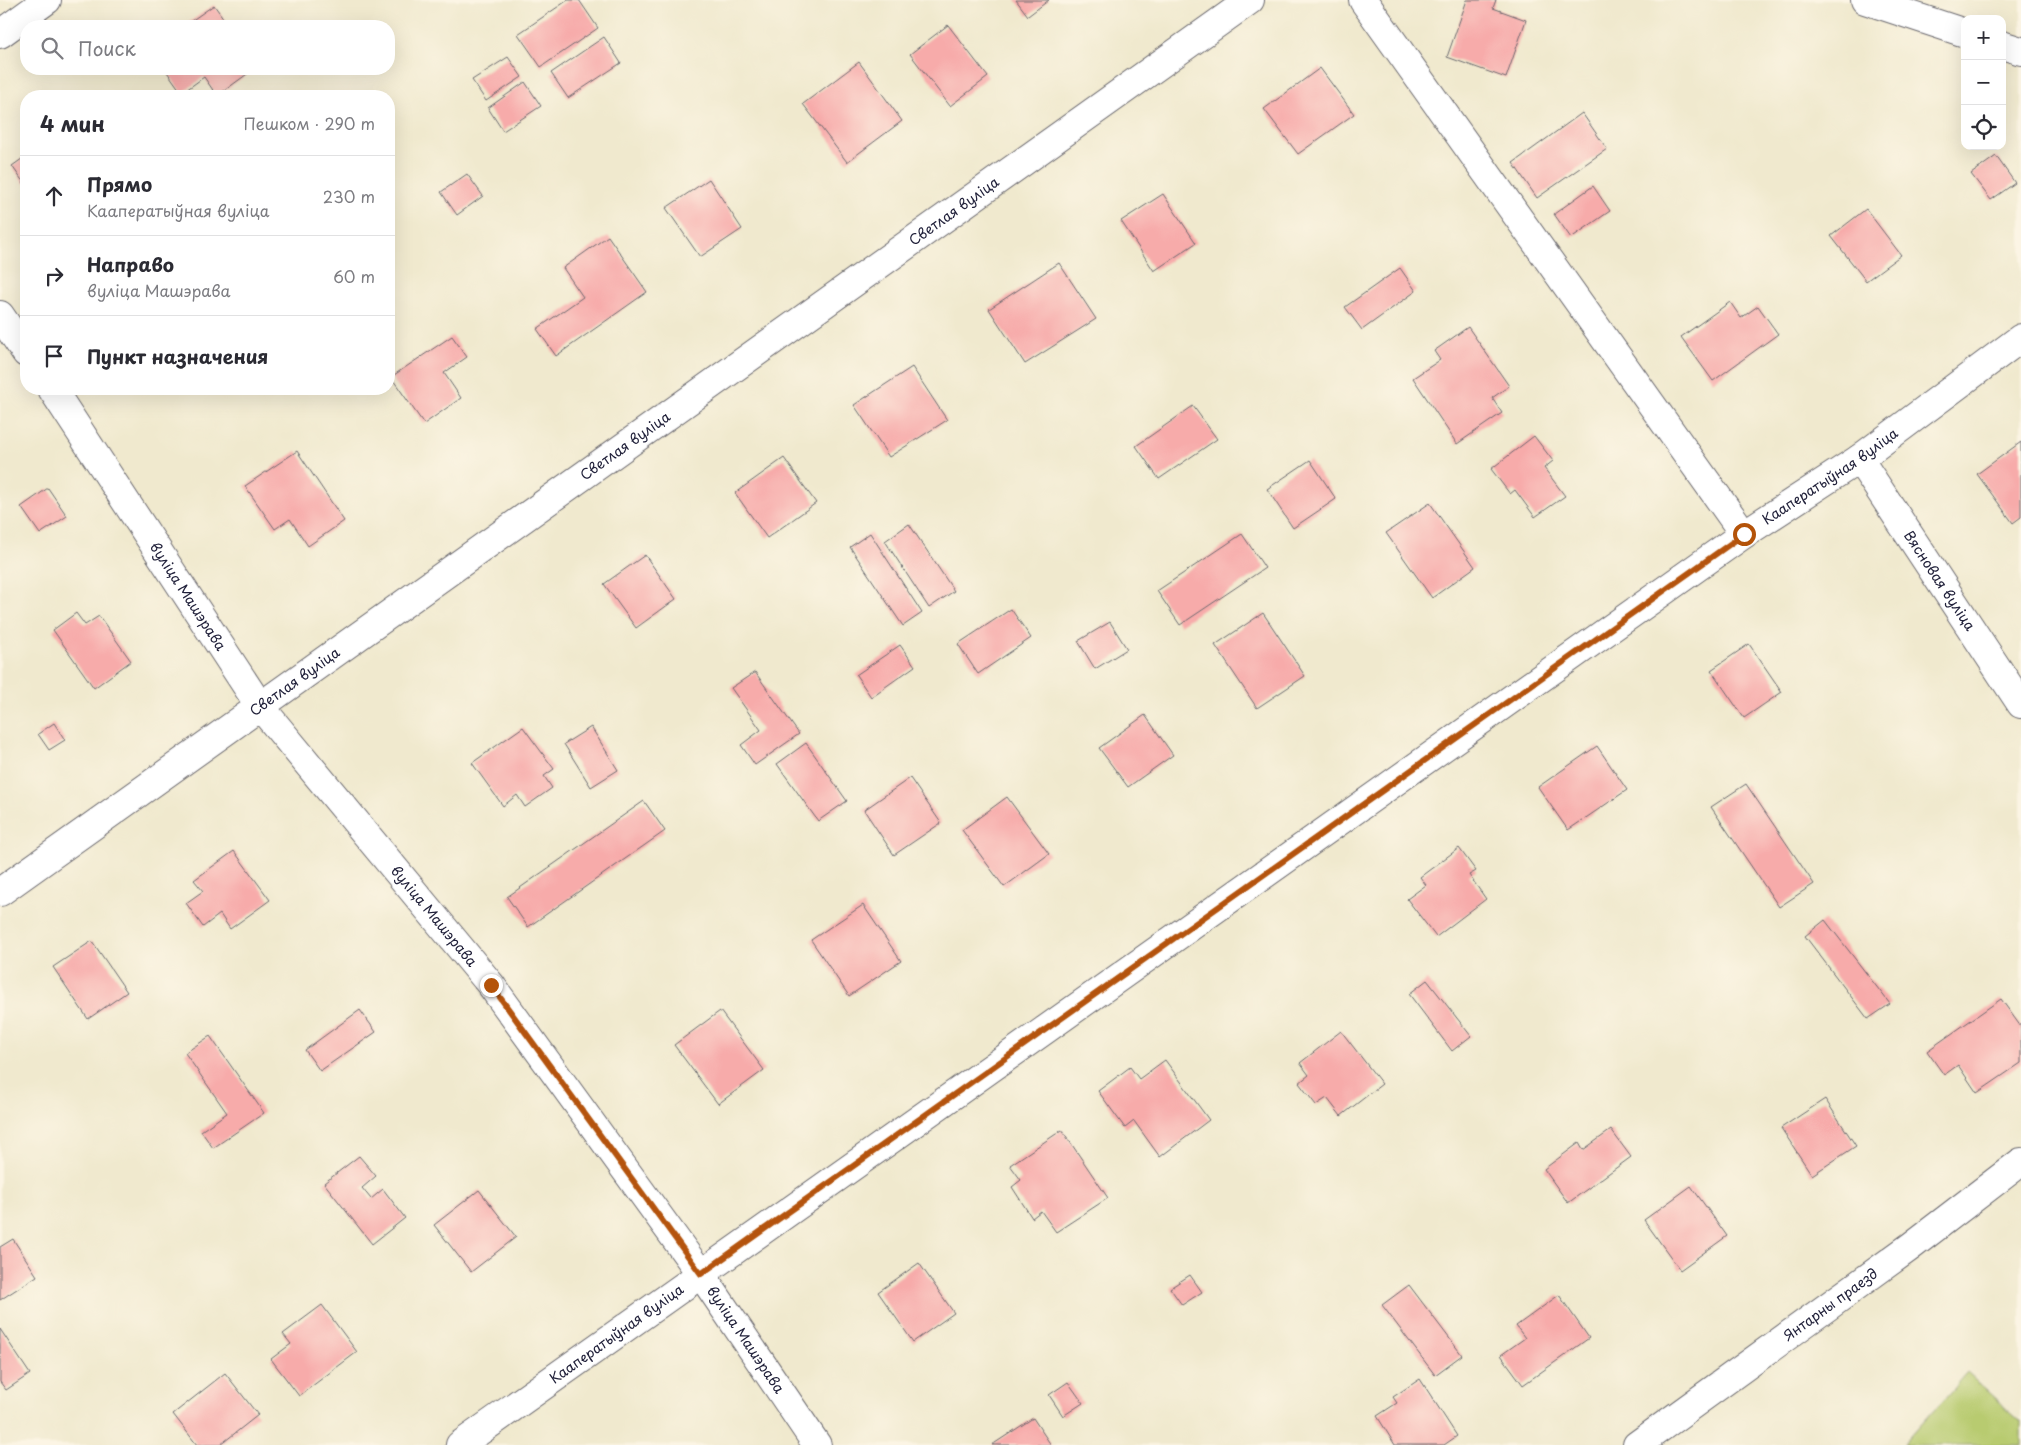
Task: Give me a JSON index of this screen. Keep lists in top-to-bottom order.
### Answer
{
  "streets": {
    "street": [
      "Светлая вуліца",
      "Кааператыўная вуліца",
      "Вясновая вуліца",
      "вуліца Машэрава",
      "Янтарны праезд"
    ]
  },
  "crossings": [
    ["Светлая вуліца", "вуліца Машэрава"],
    ["Кааператыўная вуліца", "Вясновая вуліца"],
    ["Кааператыўная вуліца", "вуліца Машэрава"]
  ],
  "page": {
    "map_buttons": ["+", "−"],
    "search": "Поиск",
    "heading": ["4 мин", "Пешком · 290 m"],
    "list": [
      ["Прямо", "Кааператыўная вуліца", "230 m"],
      ["Направо", "вуліца Машэрава", "60 m"],
      "Пункт назначения"
    ]
  }
}
